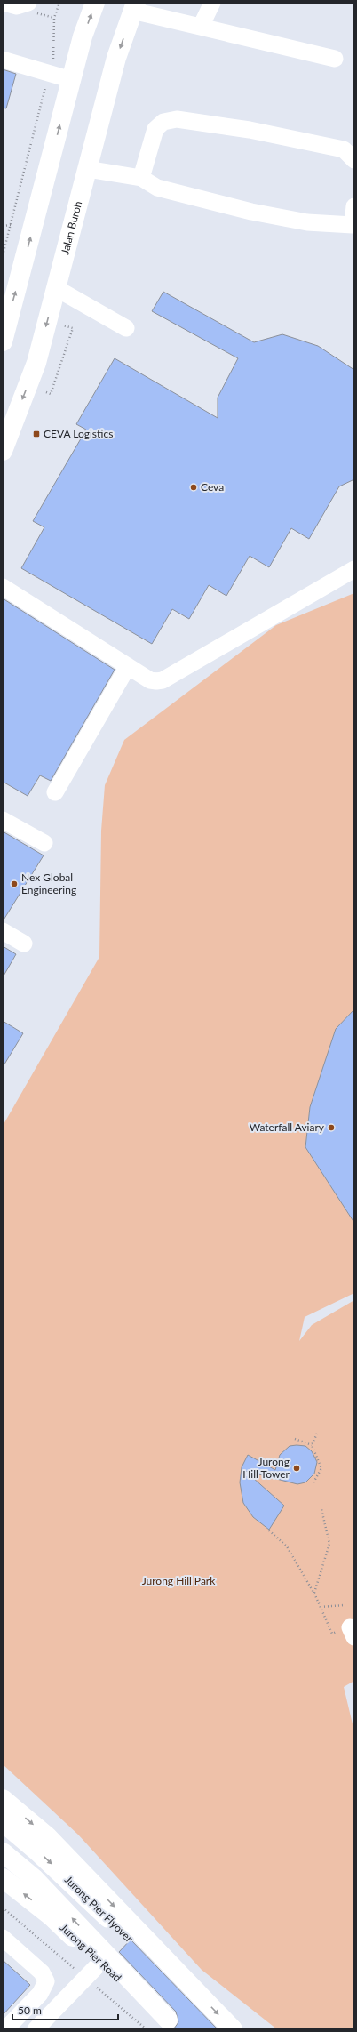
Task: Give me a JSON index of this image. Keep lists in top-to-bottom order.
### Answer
{
  "streets": {
    "main road": ["Jalan Buroh", "Jurong Pier Flyover", "Jurong Pier Road"]
  },
  "parks": ["Jurong Hill Park"],
  "places": {
    "transit": ["CEVA Logistics"],
    "other": [
      "Ceva",
      "Nex Global Engineering",
      "Waterfall Aviary",
      "Jurong Hill Tower"
    ]
  },
  "scale_bar": "50 m"
}
